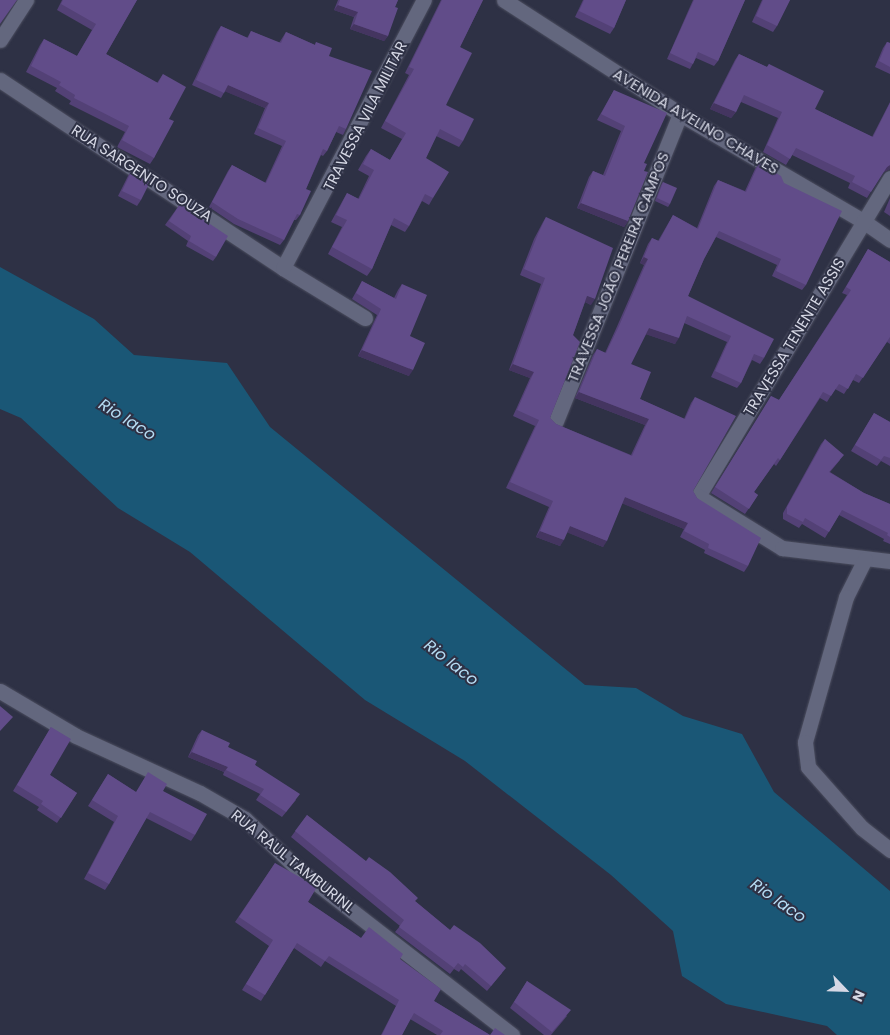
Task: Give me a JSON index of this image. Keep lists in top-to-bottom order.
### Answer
{
  "streets": {
    "street": [
      "TRAVESSA VILA MILITAR",
      "AVENIDA AVELINO CHAVES",
      "RUA SARGENTO SOUZA",
      "TRAVESSA JOÃO PEREIRA CAMPOS",
      "TRAVESSA TENENTE ASSIS",
      "RUA RAUL TAMBURINL"
    ]
  },
  "crossings": [
    ["TRAVESSA VILA MILITAR", "RUA SARGENTO SOUZA"],
    ["AVENIDA AVELINO CHAVES", "TRAVESSA JOÃO PEREIRA CAMPOS"],
    ["AVENIDA AVELINO CHAVES", "TRAVESSA TENENTE ASSIS"]
  ],
  "water": ["Rio Iaco"],
  "north": "bottom right"
}
